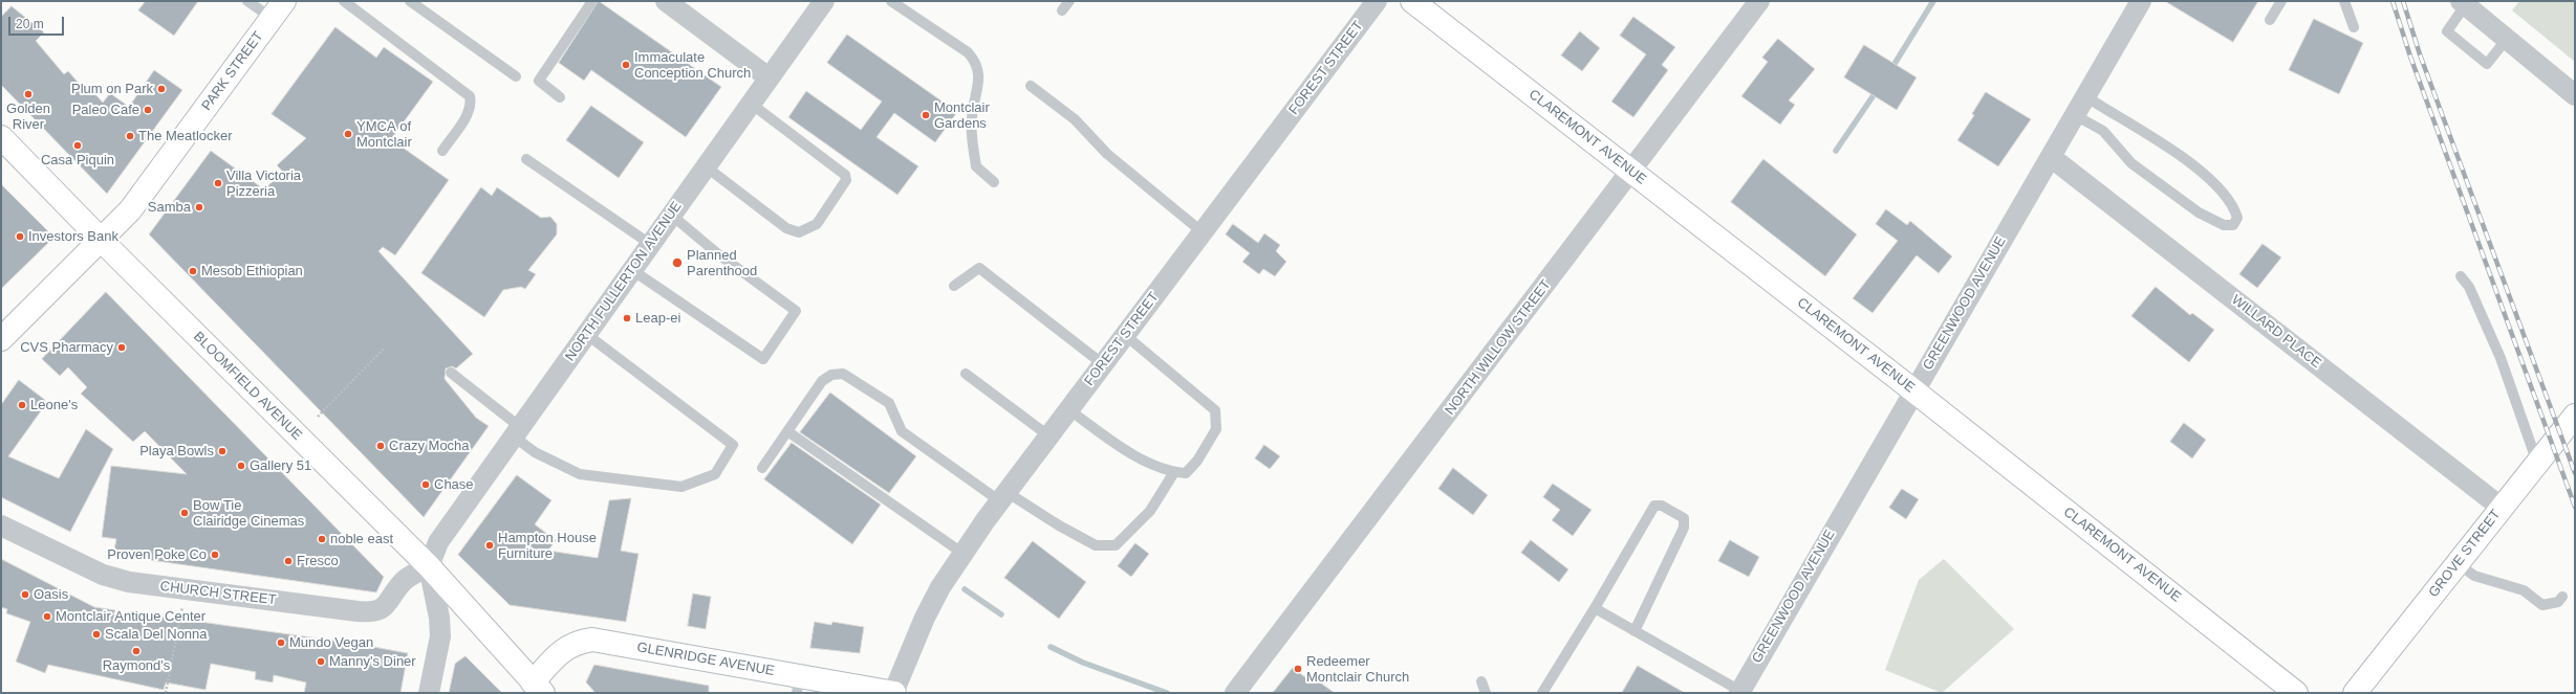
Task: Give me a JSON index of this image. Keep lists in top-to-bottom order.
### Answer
{
  "streets": {
    "street": [
      "FOREST STREET",
      "PARK STREET",
      "CLAREMONT AVENUE",
      "NORTH FULLERTON AVENUE",
      "GREENWOOD AVENUE",
      "WILLARD PLACE",
      "NORTH WILLOW STREET",
      "BLOOMFIELD AVENUE",
      "GROVE STREET",
      "CHURCH STREET",
      "GLENRIDGE AVENUE"
    ]
  },
  "crossings": [
    ["FOREST STREET", "GLENRIDGE AVENUE"],
    ["PARK STREET", "BLOOMFIELD AVENUE"],
    ["CLAREMONT AVENUE", "GREENWOOD AVENUE"],
    ["CLAREMONT AVENUE", "NORTH WILLOW STREET"],
    ["NORTH FULLERTON AVENUE", "BLOOMFIELD AVENUE"],
    ["NORTH FULLERTON AVENUE", "CHURCH STREET"],
    ["GREENWOOD AVENUE", "WILLARD PLACE"],
    ["WILLARD PLACE", "GROVE STREET"],
    ["BLOOMFIELD AVENUE", "CHURCH STREET"],
    ["BLOOMFIELD AVENUE", "GLENRIDGE AVENUE"]
  ],
  "places": [
    "Immaculate Conception Church",
    "Plum on Park",
    "Golden River",
    "Paleo Cafe",
    "Montclair Gardens",
    "YMCA of Montclair",
    "The Meatlocker",
    "Casa Piquin",
    "Villa Victoria Pizzeria",
    "Samba",
    "Investors Bank",
    "Planned Parenthood",
    "Mesob Ethiopian",
    "Leap-ei",
    "CVS Pharmacy",
    "Leone's",
    "Crazy Mocha",
    "Playa Bowls",
    "Gallery 51",
    "Chase",
    "Bow Tie Clairidge Cinemas",
    "noble east",
    "Hampton House Furniture",
    "Proven Poke Co",
    "Fresco",
    "Oasis",
    "Montclair Antique Center",
    "Scala Del Nonna",
    "Mundo Vegan",
    "Raymond's",
    "Manny's Diner",
    "Redeemer Montclair Church"
  ],
  "scale_bar": "20 m"
}
